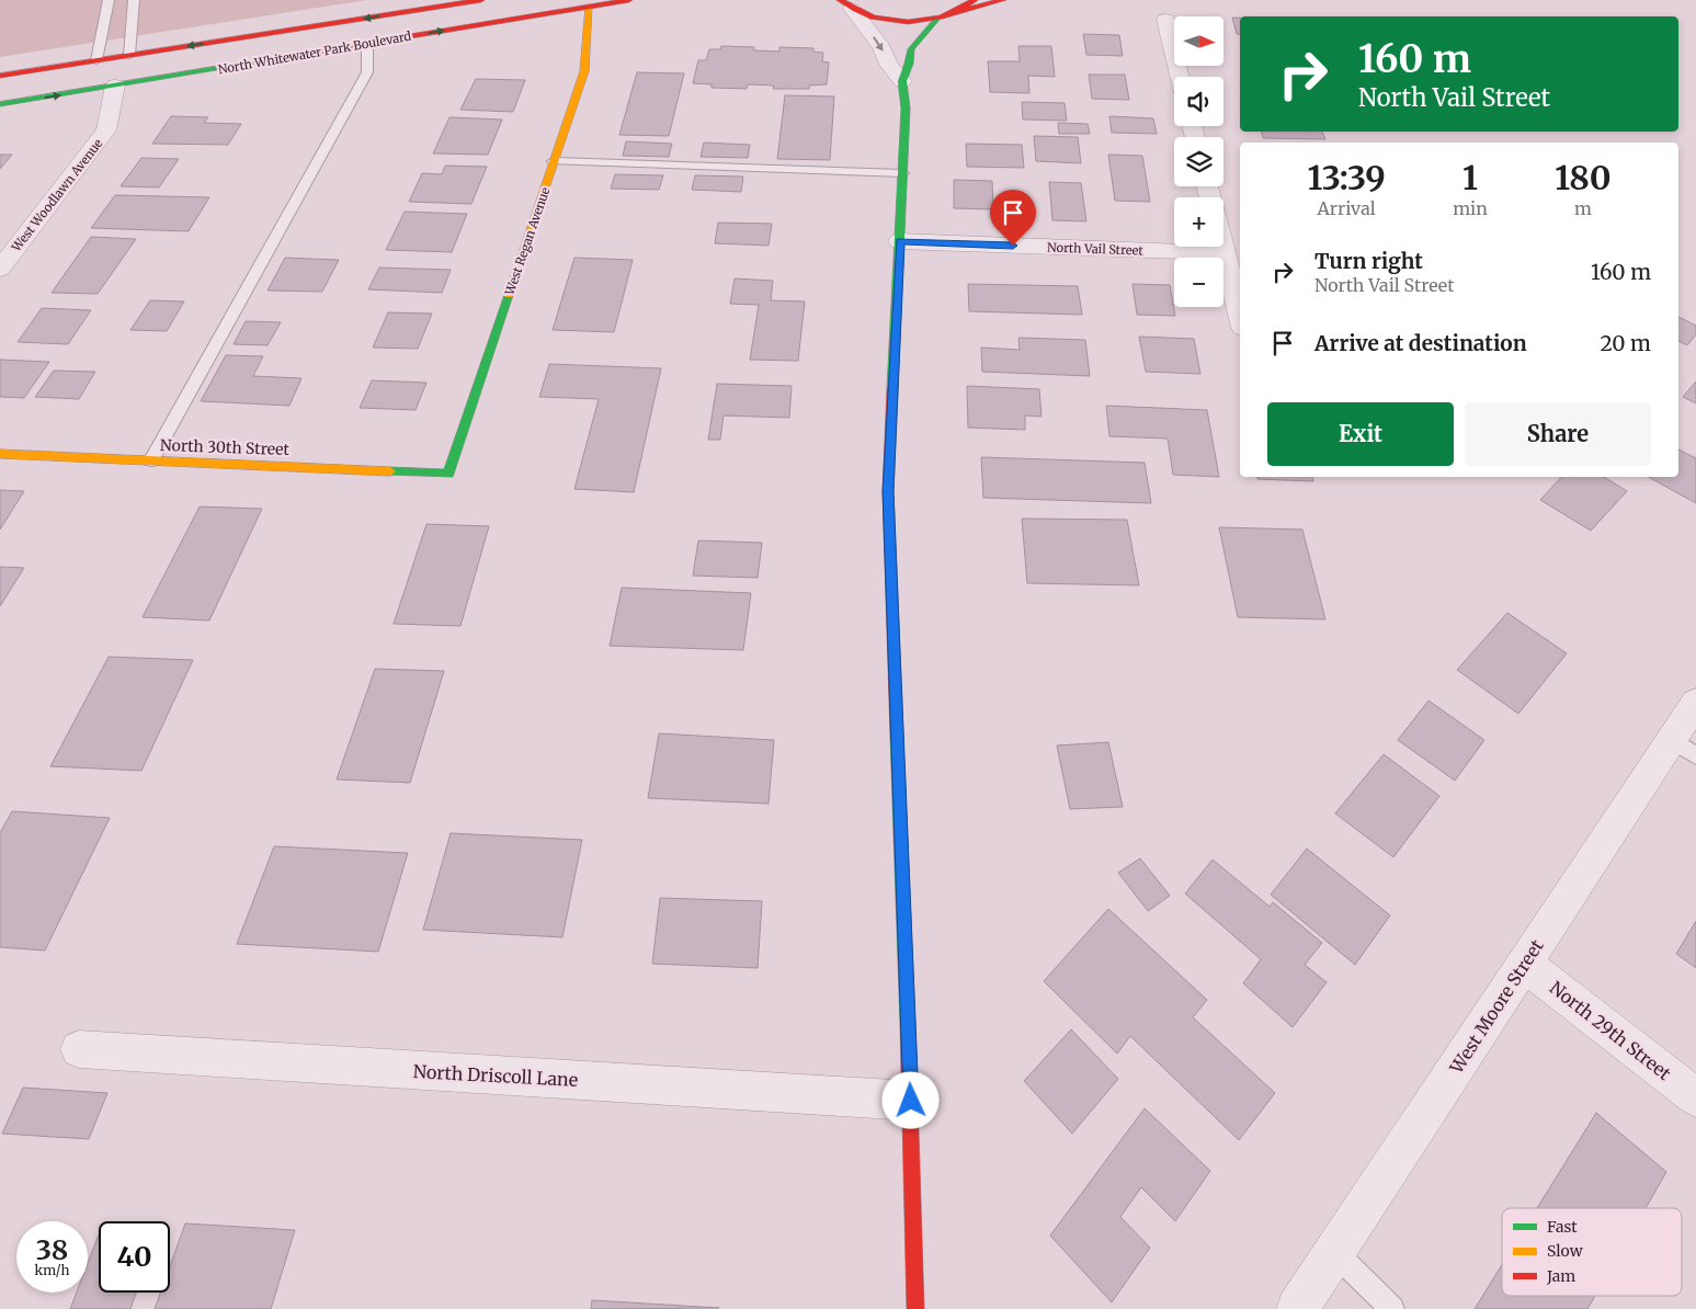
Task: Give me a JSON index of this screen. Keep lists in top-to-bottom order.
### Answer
{
  "streets": {
    "street": [
      "North Whitewater Park Boulevard",
      "West Woodlawn Avenue",
      "West Regan Avenue",
      "North Vail Street",
      "North 30th Street",
      "West Moore Street",
      "North 29th Street",
      "North Driscoll Lane"
    ]
  },
  "crossings": [
    ["North Whitewater Park Boulevard", "West Woodlawn Avenue"],
    ["North Whitewater Park Boulevard", "West Regan Avenue"],
    ["West Regan Avenue", "North 30th Street"],
    ["West Moore Street", "North 29th Street"]
  ],
  "legend": ["Fast", "Slow", "Jam"],
  "north": "right",
  "page": {
    "map_buttons": ["+", "−"],
    "turn": ["160 m", "North Vail Street"],
    "eta": [
      "13:39",
      "Arrival",
      "1",
      "min",
      "180",
      "m"
    ],
    "list": [
      {
        "name": "Turn right",
        "note": "North Vail Street",
        "value": "160 m"
      },
      {
        "name": "Arrive at destination",
        "value": "20 m"
      }
    ],
    "buttons": ["Exit", "Share"],
    "speed": "38 km/h",
    "limit": "40"
  }
}
